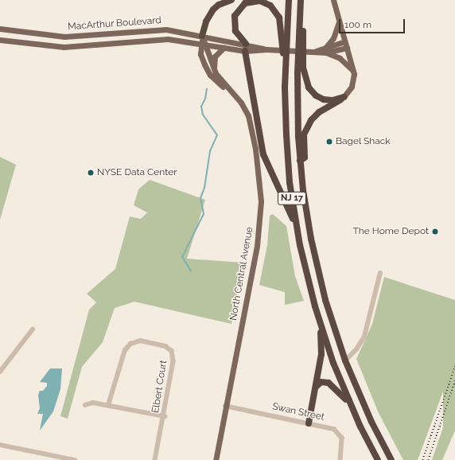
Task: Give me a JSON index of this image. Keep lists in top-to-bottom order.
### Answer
{
  "streets": {
    "highway": ["NJ 17"],
    "main road": ["MacArthur Boulevard", "North Central Avenue"],
    "street": ["Elbert Court", "Swan Street"]
  },
  "crossings": [
    ["MacArthur Boulevard", "North Central Avenue"],
    ["North Central Avenue", "Swan Street"]
  ],
  "places": ["Bagel Shack", "NYSE Data Center", "The Home Depot"],
  "scale_bar": "100 m"
}
